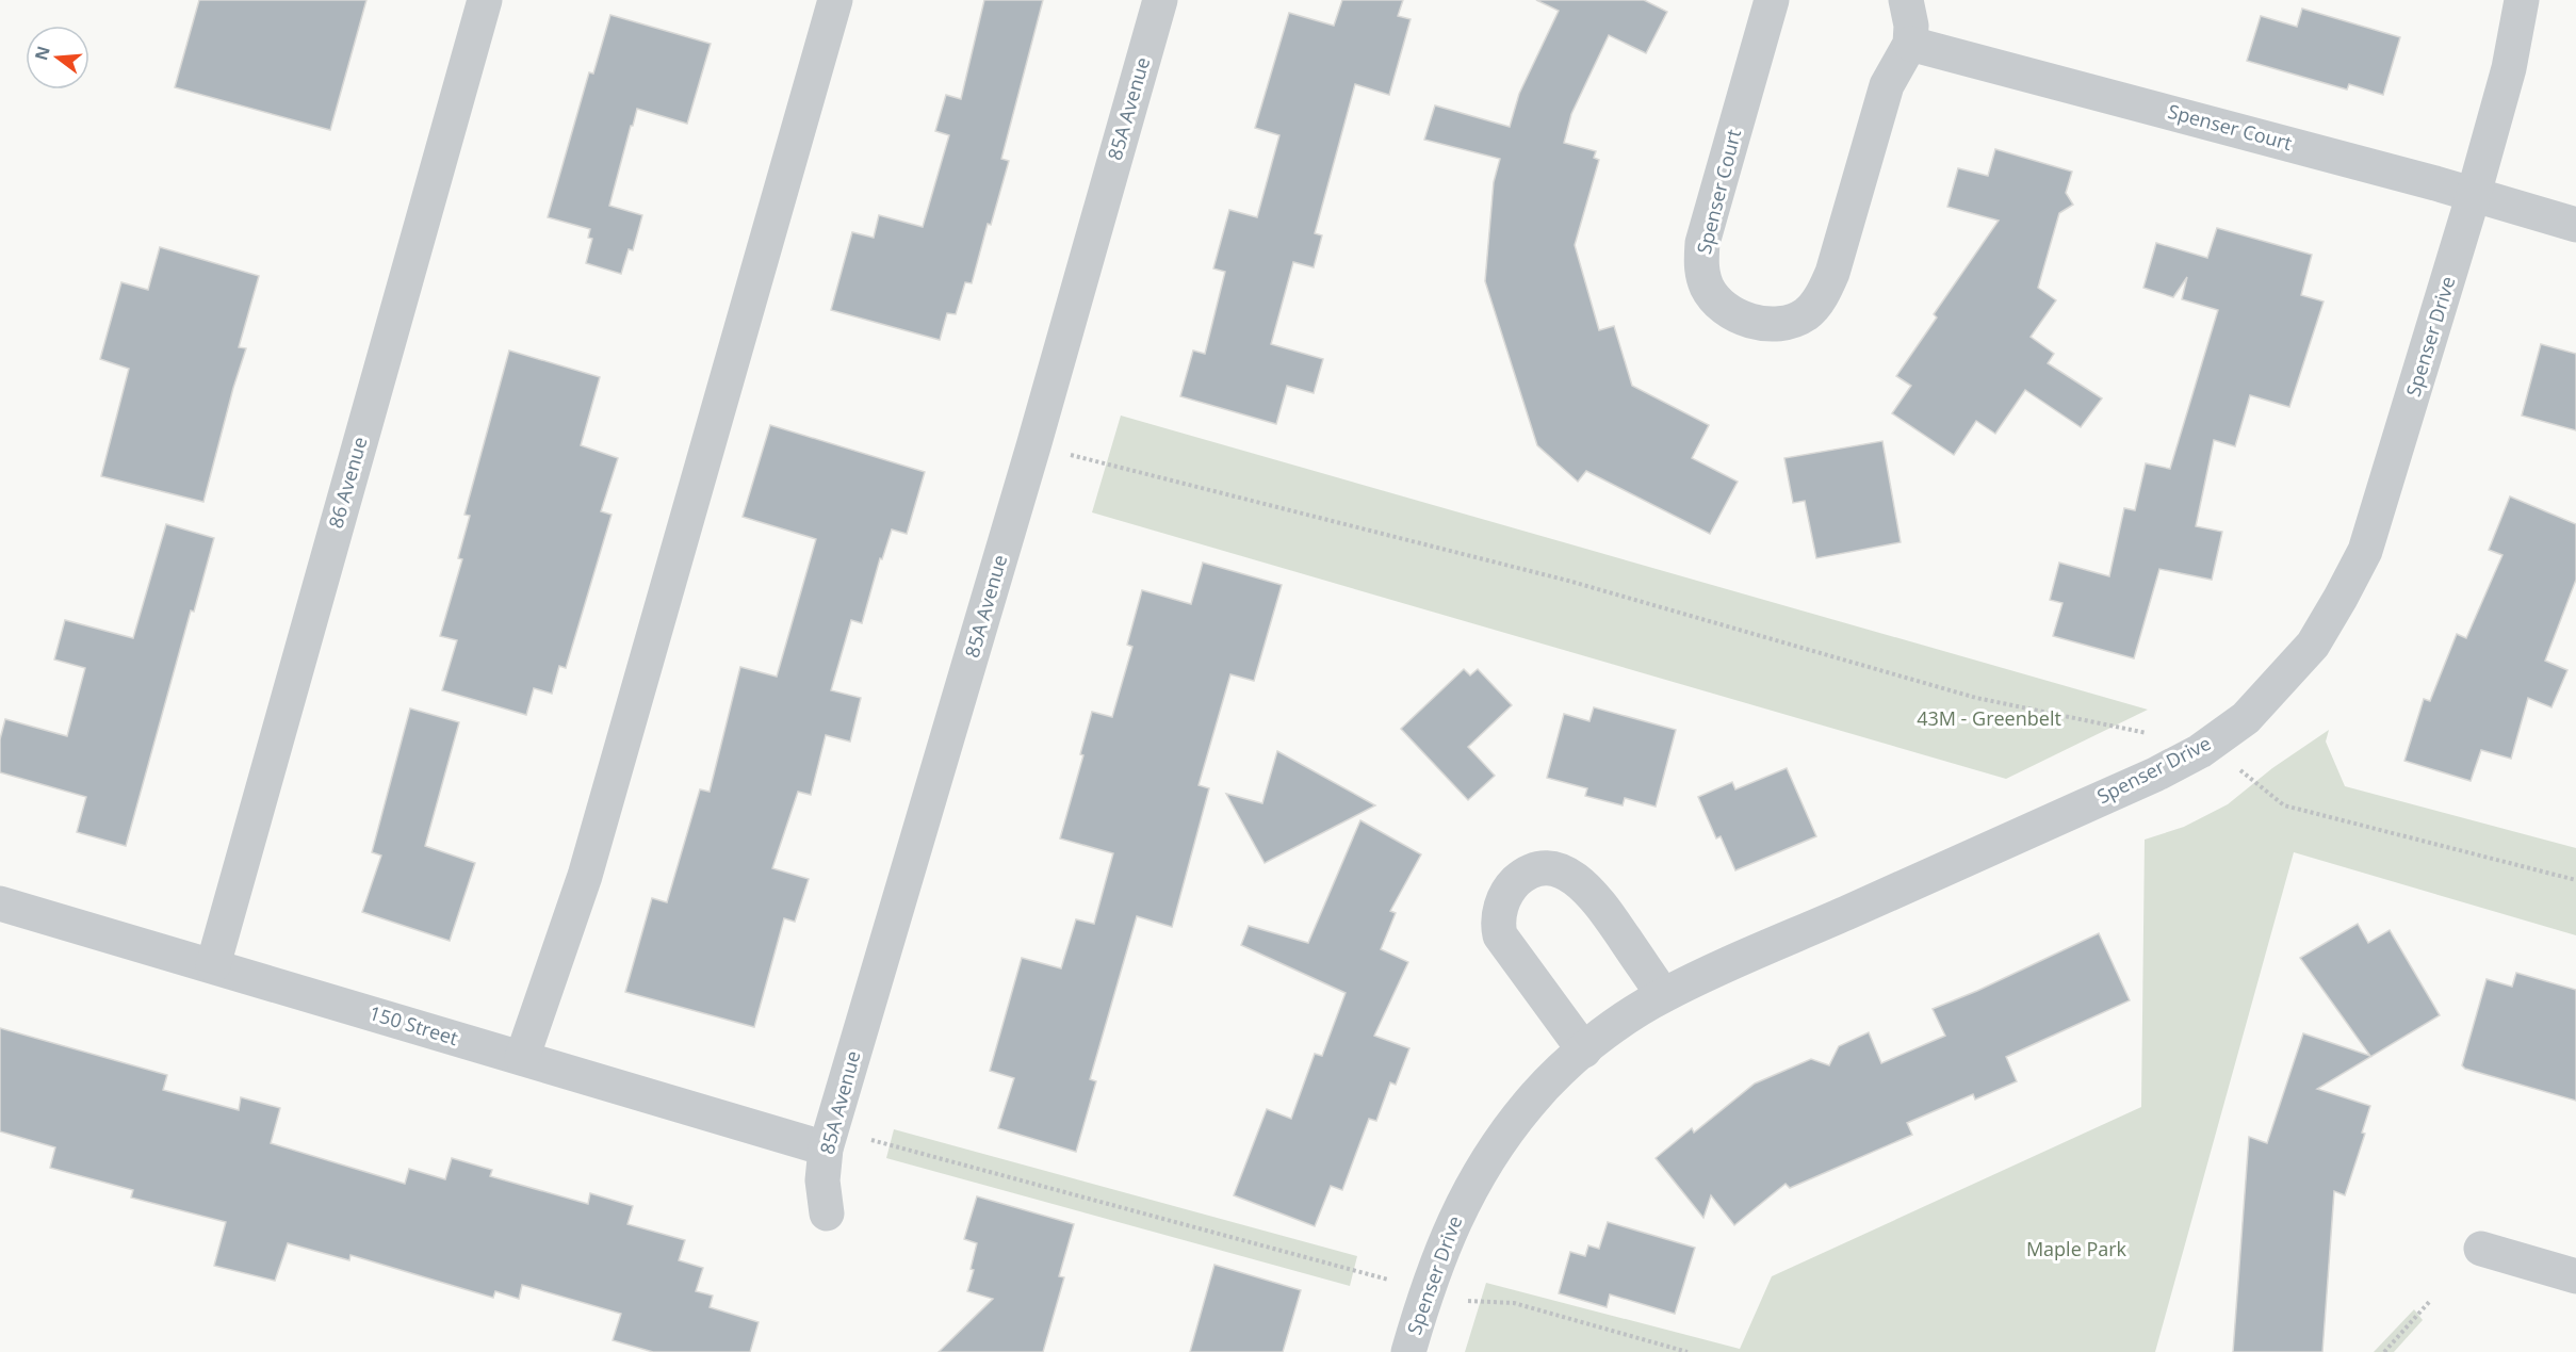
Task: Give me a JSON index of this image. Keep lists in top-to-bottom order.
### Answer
{
  "streets": {
    "street": [
      "85A Avenue",
      "Spenser Court",
      "Spenser Drive",
      "86 Avenue",
      "150 Street"
    ]
  },
  "crossings": [
    ["85A Avenue", "150 Street"],
    ["Spenser Court", "Spenser Drive"],
    ["86 Avenue", "150 Street"]
  ],
  "parks": ["43M - Greenbelt", "Maple Park"],
  "north": "left"
}
